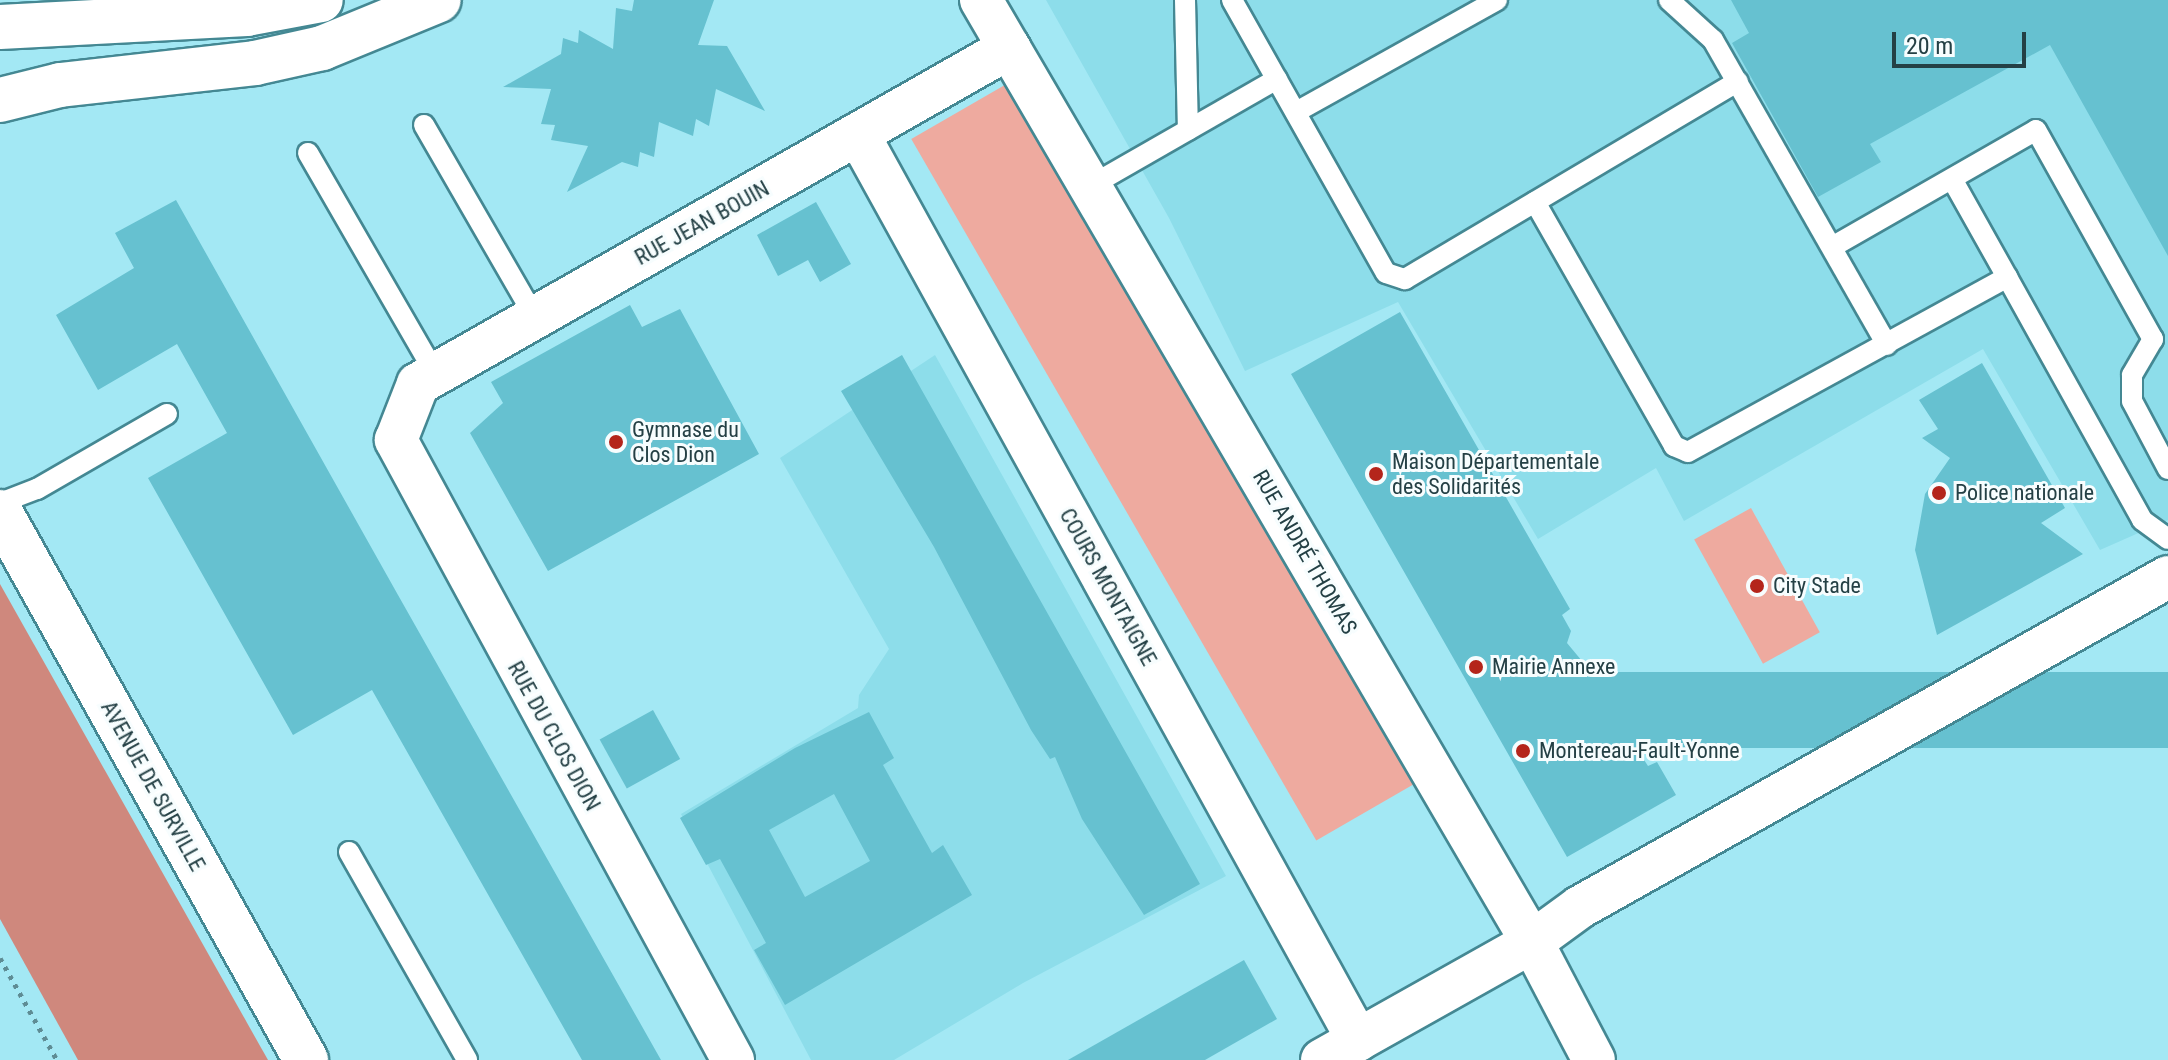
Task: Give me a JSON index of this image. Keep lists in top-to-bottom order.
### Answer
{
  "streets": {
    "street": [
      "RUE JEAN BOUIN",
      "RUE ANDRÉ THOMAS",
      "COURS MONTAIGNE",
      "RUE DU CLOS DION",
      "AVENUE DE SURVILLE"
    ]
  },
  "crossings": [
    ["RUE JEAN BOUIN", "RUE ANDRÉ THOMAS"],
    ["RUE JEAN BOUIN", "COURS MONTAIGNE"],
    ["RUE JEAN BOUIN", "RUE DU CLOS DION"]
  ],
  "places": [
    "Gymnase du Clos Dion",
    "Maison Départementale des Solidarités",
    "Police nationale",
    "City Stade",
    "Mairie Annexe",
    "Montereau-Fault-Yonne"
  ],
  "scale_bar": "20 m"
}
